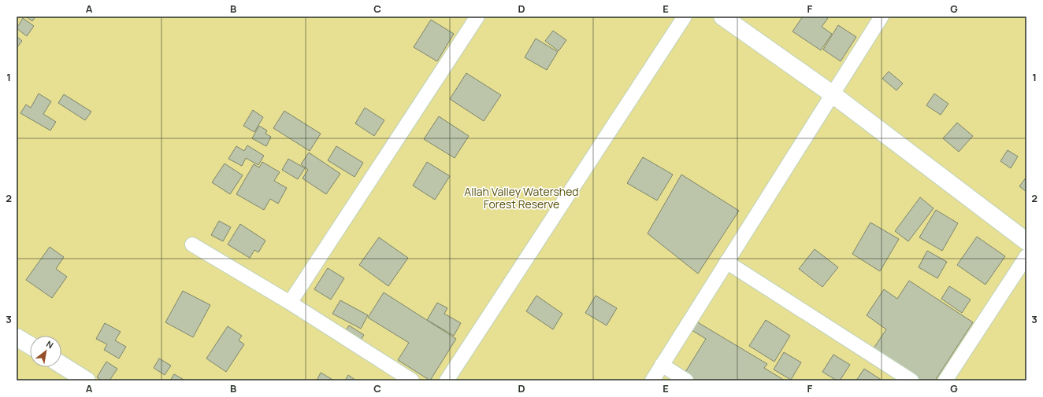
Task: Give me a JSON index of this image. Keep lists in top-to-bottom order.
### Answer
{
  "parks": ["Allah Valley Watershed Forest Reserve"],
  "north": "top right",
  "grid": {
    "columns": [
      "A",
      "B",
      "C",
      "D",
      "E",
      "F",
      "G"
    ],
    "rows": ["1", "2", "3"]
  }
}
